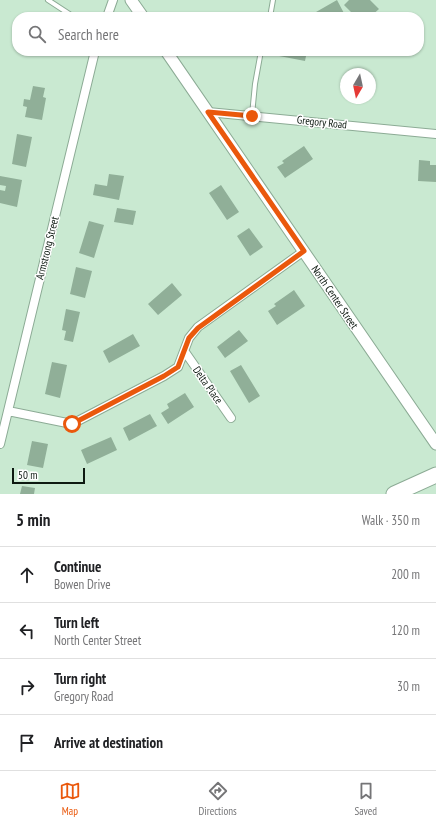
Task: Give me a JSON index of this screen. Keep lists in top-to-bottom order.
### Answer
{
  "streets": {
    "main road": ["North Center Street"],
    "street": ["Gregory Road", "Armstrong Street", "Delta Place"]
  },
  "crossings": [
    ["Gregory Road", "North Center Street"]
  ],
  "scale_bar": "50 m",
  "north": "bottom",
  "page": {
    "search": "Search here",
    "scale": "50 m",
    "heading": ["5 min", "Walk · 350 m"],
    "list": [
      ["Continue", "Bowen Drive", "200 m"],
      ["Turn left", "North Center Street", "120 m"],
      ["Turn right", "Gregory Road", "30 m"],
      "Arrive at destination"
    ],
    "nav": ["Map", "Directions", "Saved"]
  }
}
